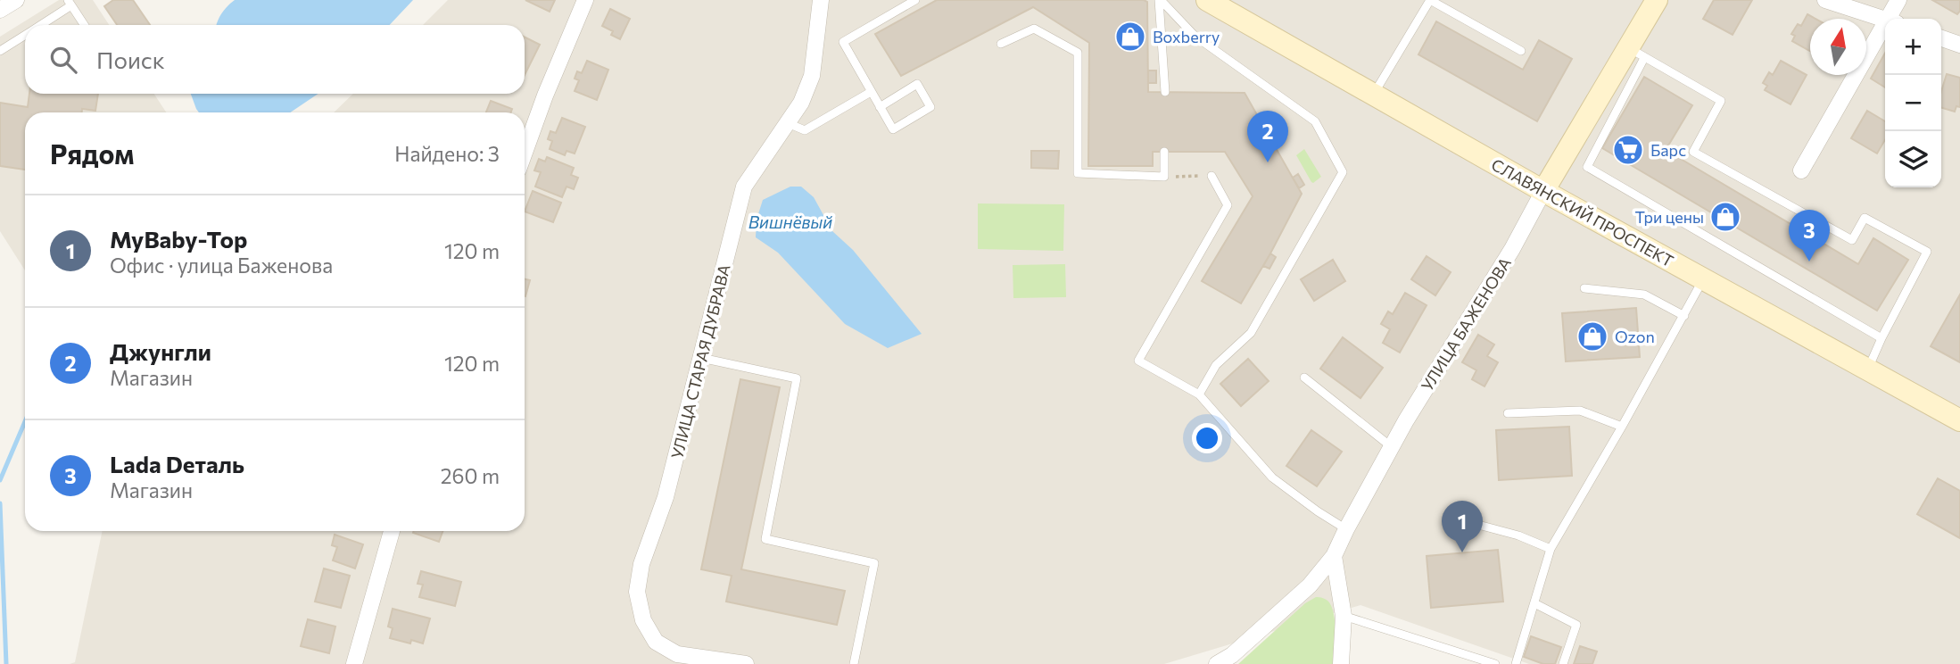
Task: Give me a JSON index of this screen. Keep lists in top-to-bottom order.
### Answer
{
  "streets": {
    "street": ["СЛАВЯНСКИЙ ПРОСПЕКТ", "УЛИЦА БАЖЕНОВА", "УЛИЦА СТАРАЯ ДУБРАВА"]
  },
  "crossings": [
    ["СЛАВЯНСКИЙ ПРОСПЕКТ", "УЛИЦА БАЖЕНОВА"]
  ],
  "water": ["Вишнёвый"],
  "places": {
    "shop": ["Boxberry", "Три цены", "Ozon"],
    "supermarket": ["Барс"]
  },
  "north": "top",
  "page": {
    "map_buttons": ["+", "−"],
    "search": "Поиск",
    "pins": ["2", "3", "1"],
    "heading": ["Рядом", "Найдено: 3"],
    "list": [
      {
        "mark": "1",
        "name": "MyBaby-Top",
        "note": "Офис · улица Баженова",
        "value": "120 m"
      },
      {
        "mark": "2",
        "name": "Джунгли",
        "note": "Магазин",
        "value": "120 m"
      },
      {
        "mark": "3",
        "name": "Lada Dеталь",
        "note": "Магазин",
        "value": "260 m"
      }
    ]
  }
}
